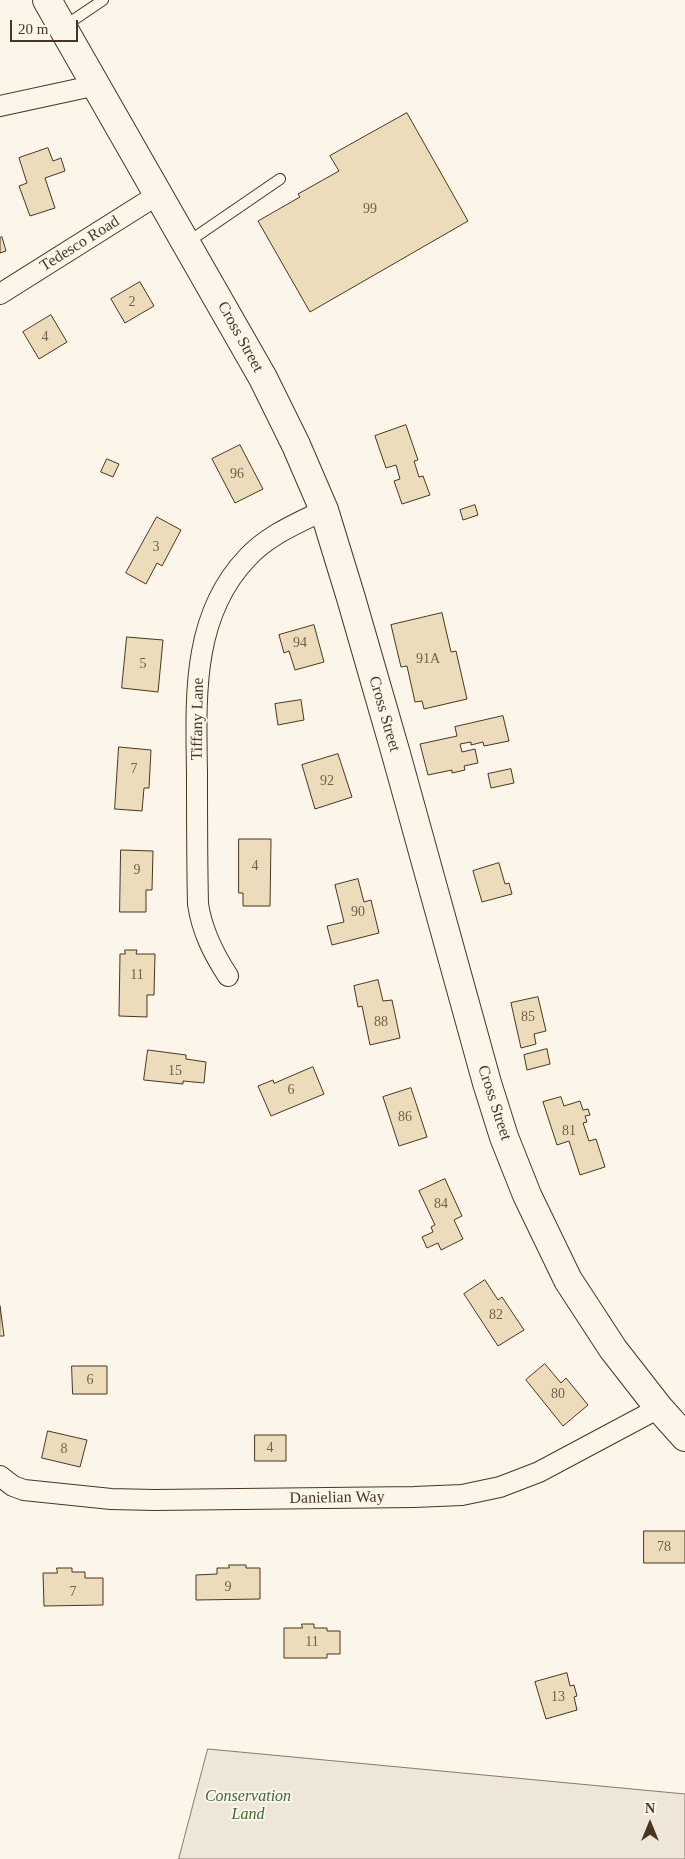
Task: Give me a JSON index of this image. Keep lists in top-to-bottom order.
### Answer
{
  "streets": {
    "street": [
      "Tedesco Road",
      "Cross Street",
      "Tiffany Lane",
      "Danielian Way"
    ]
  },
  "crossings": [
    ["Tedesco Road", "Cross Street"],
    ["Cross Street", "Tiffany Lane"],
    ["Cross Street", "Danielian Way"]
  ],
  "parks": ["Conservation Land"],
  "house_numbers": [
    "99",
    "2",
    "4",
    "96",
    "3",
    "94",
    "91A",
    "5",
    "7",
    "92",
    "4",
    "9",
    "90",
    "11",
    "85",
    "88",
    "15",
    "6",
    "86",
    "81",
    "84",
    "82",
    "6",
    "80",
    "4",
    "8",
    "78",
    "9",
    "7",
    "11",
    "13"
  ],
  "scale_bar": "20 m",
  "north": "top"
}
